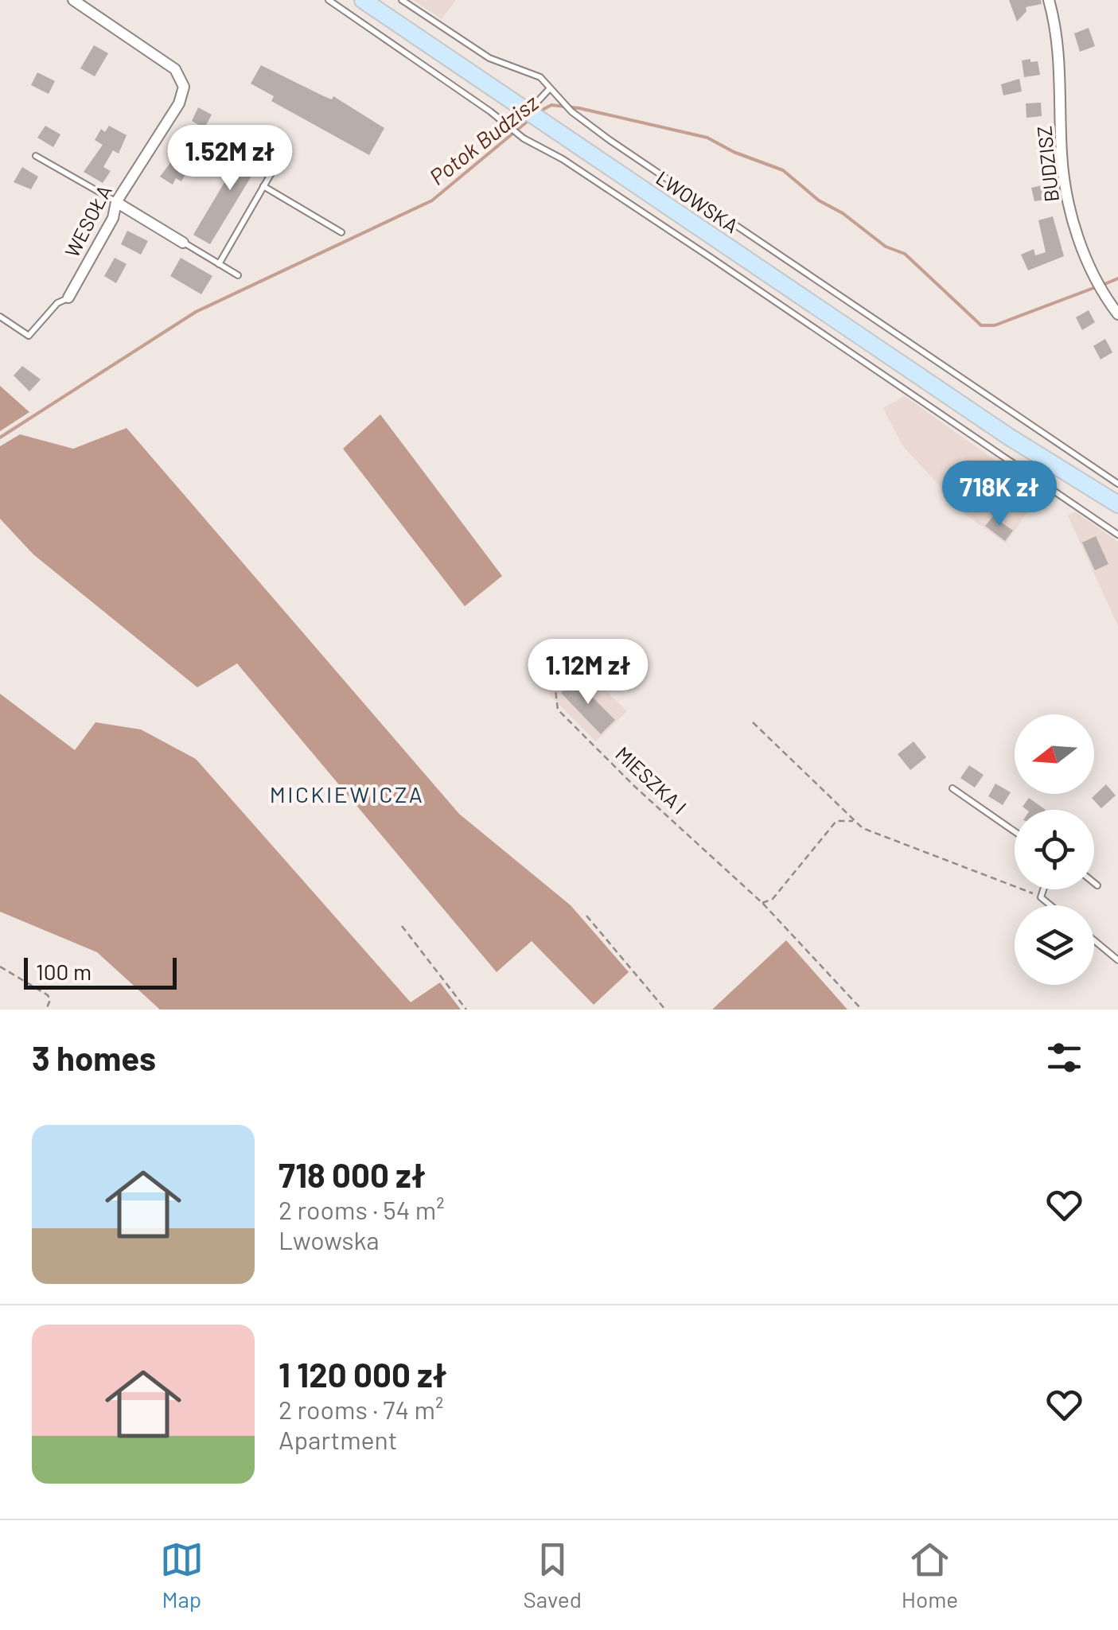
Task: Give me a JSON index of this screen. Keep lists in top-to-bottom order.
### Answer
{
  "streets": {
    "main road": ["LWOWSKA"],
    "street": ["BUDZISZ", "WESOŁA"],
    "path": ["MIESZKA I"]
  },
  "districts": ["MICKIEWICZA"],
  "water": ["Potok Budzisz"],
  "scale_bar": "100 m",
  "north": "left",
  "page": {
    "price": ["1.52M zł", "718K zł", "1.12M zł"],
    "scale": "100 m",
    "heading": "3 homes",
    "list": [
      {
        "name": "718 000 zł",
        "note": "2 rooms · 54 m² · Lwowska"
      },
      {
        "name": "1 120 000 zł",
        "note": "2 rooms · 74 m² · Apartment"
      }
    ],
    "tabs": ["Map", "Saved", "Home"]
  }
}
